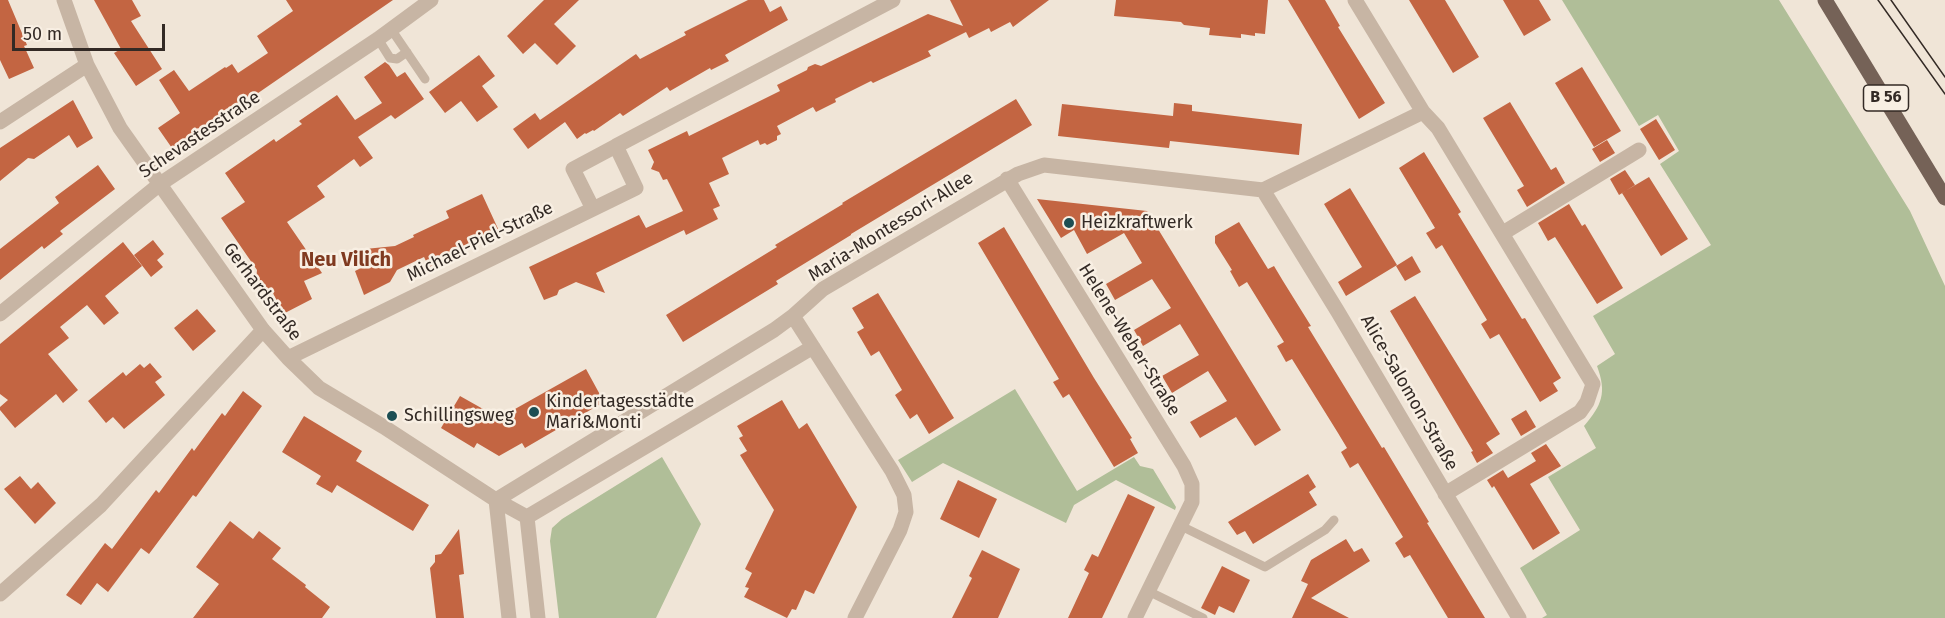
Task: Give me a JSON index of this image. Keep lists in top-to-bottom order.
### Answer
{
  "streets": {
    "main road": ["B 56"],
    "street": [
      "Schevastesstraße",
      "Maria-Montessori-Allee",
      "Michael-Piel-Straße",
      "Gerhardstraße",
      "Helene-Weber-Straße",
      "Alice-Salomon-Straße"
    ]
  },
  "crossings": [
    ["Schevastesstraße", "Gerhardstraße"],
    ["Maria-Montessori-Allee", "Gerhardstraße"],
    ["Maria-Montessori-Allee", "Helene-Weber-Straße"],
    ["Maria-Montessori-Allee", "Alice-Salomon-Straße"],
    ["Michael-Piel-Straße", "Gerhardstraße"]
  ],
  "districts": ["Neu Vilich"],
  "places": ["Heizkraftwerk", "Kindertagesstädte Mari&Monti", "Schillingsweg"],
  "scale_bar": "50 m"
}
